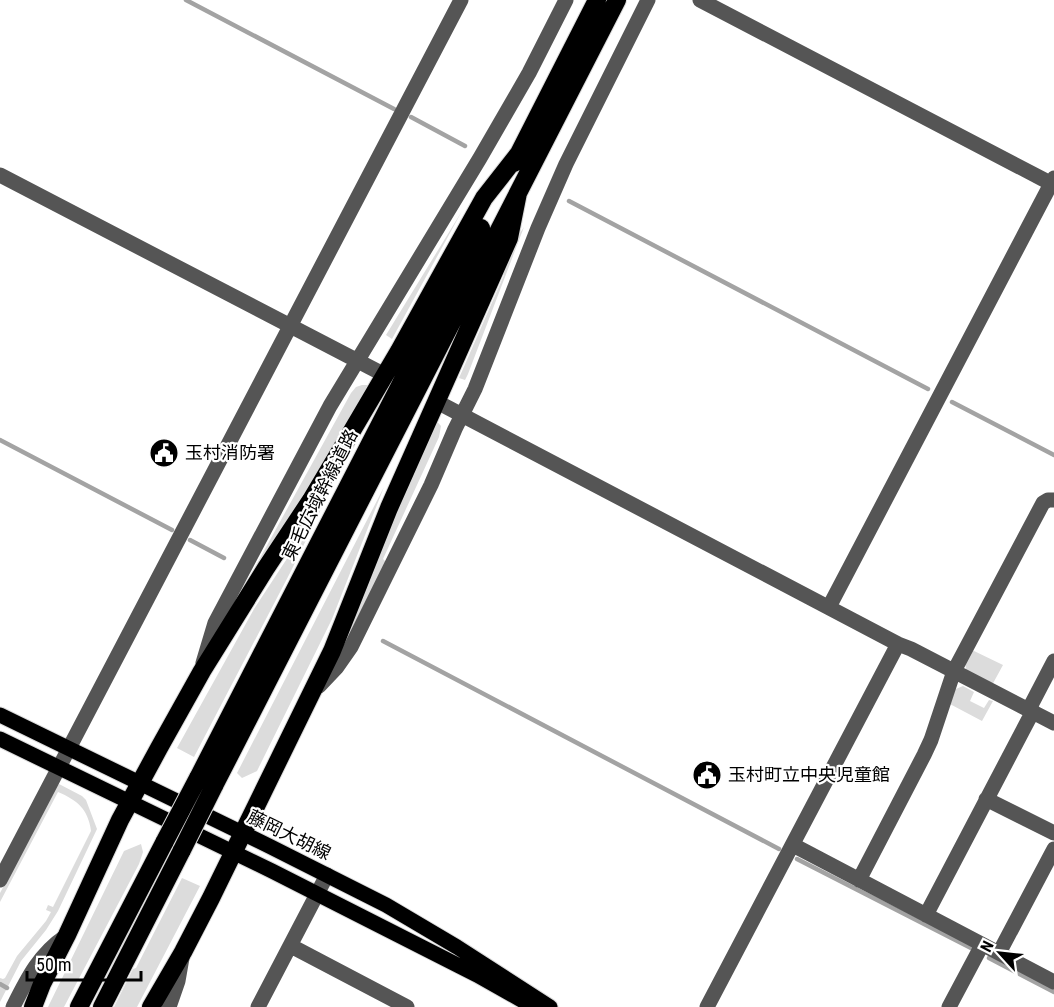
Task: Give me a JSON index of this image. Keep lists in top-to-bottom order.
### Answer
{
  "streets": {
    "highway": ["東毛広域幹線道路"],
    "main road": ["藤岡大胡線"]
  },
  "places": {
    "public building": ["玉村消防署", "玉村町立中央児童館"]
  },
  "scale_bar": "50 m",
  "north": "top left"
}
